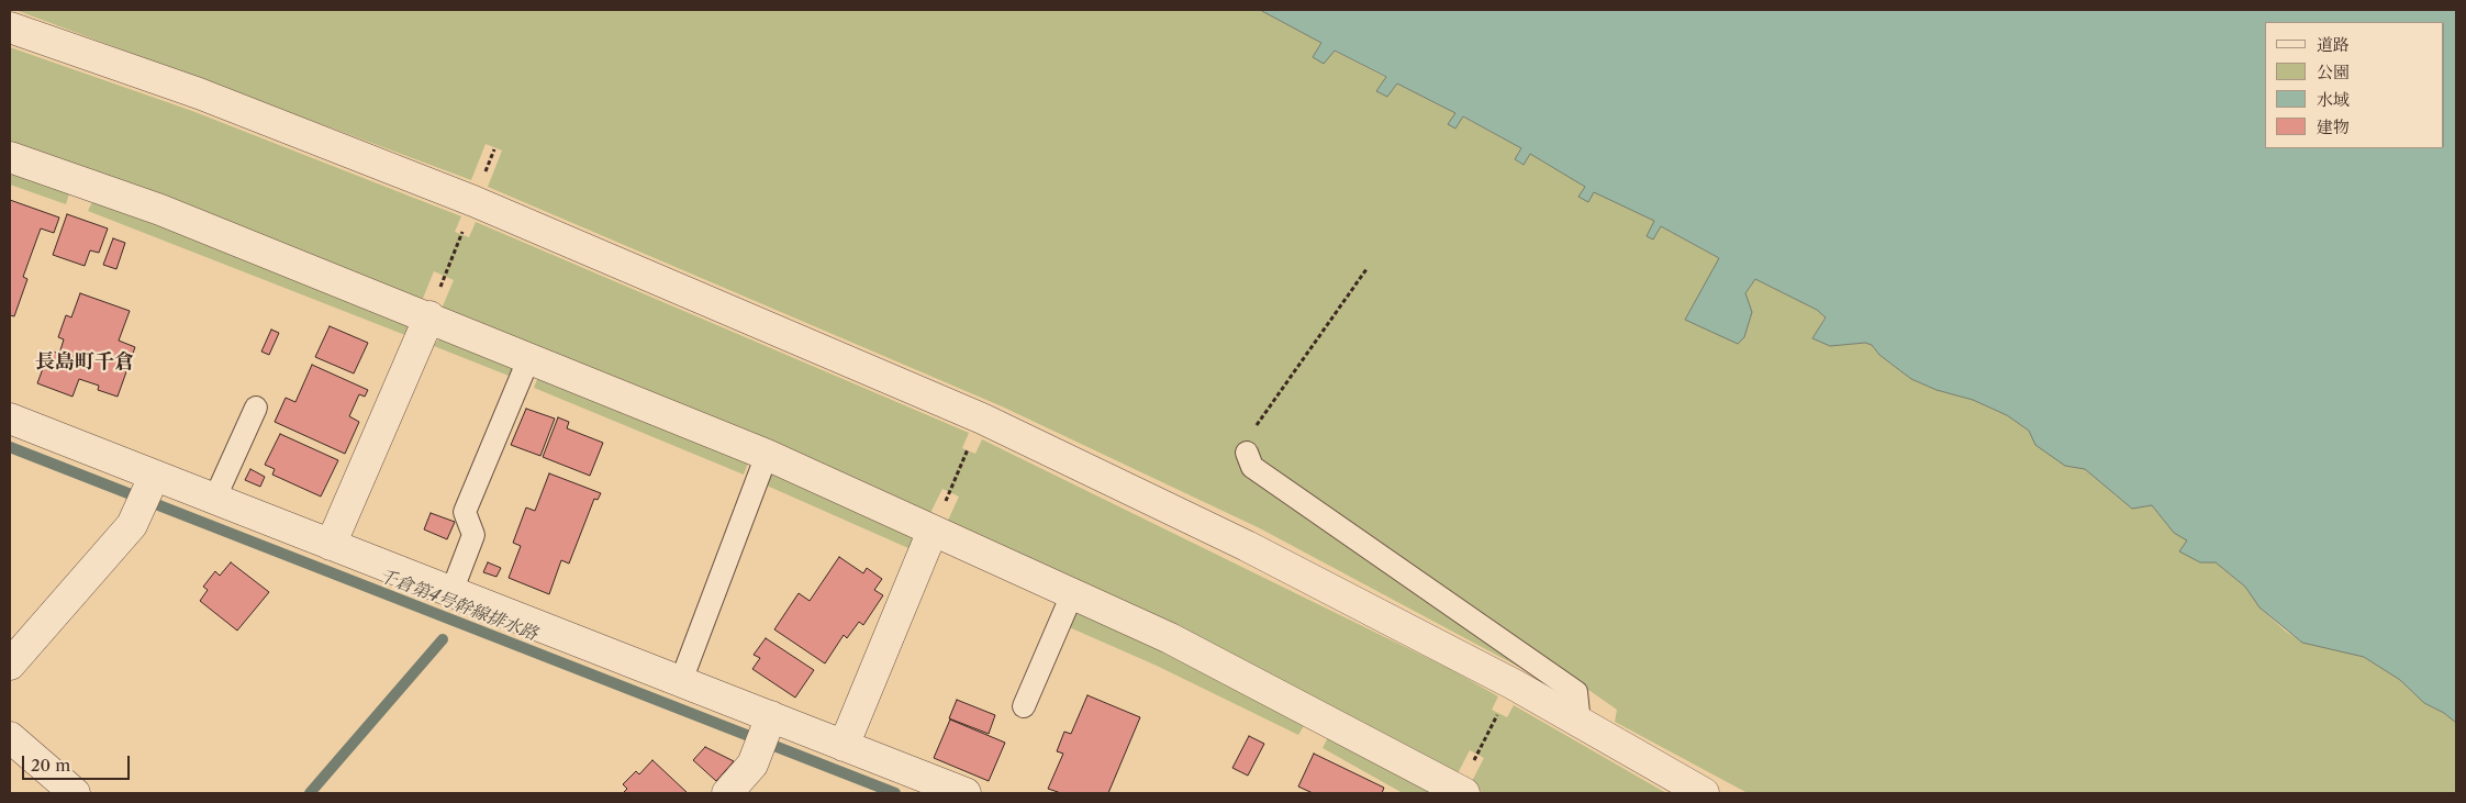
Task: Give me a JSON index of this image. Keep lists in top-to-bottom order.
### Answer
{
  "districts": ["長島町千倉"],
  "water": ["千倉第4号幹線排水路"],
  "legend": [
    "道路",
    "公園",
    "水域",
    "建物"
  ],
  "scale_bar": "20 m"
}
